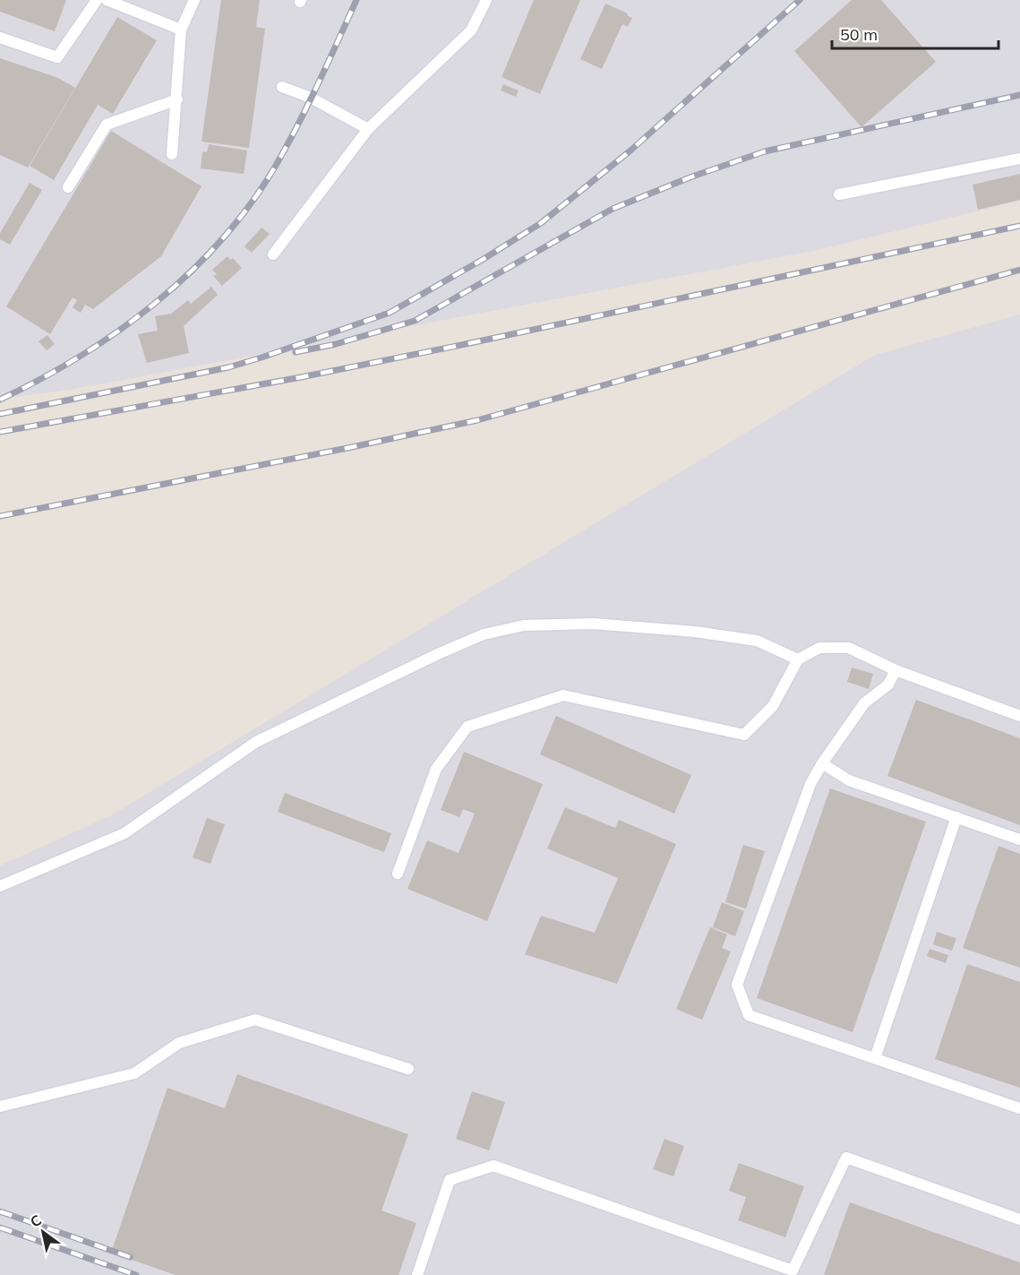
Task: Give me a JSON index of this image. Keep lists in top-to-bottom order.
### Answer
{
  "scale_bar": "50 m",
  "north": "top left"
}
